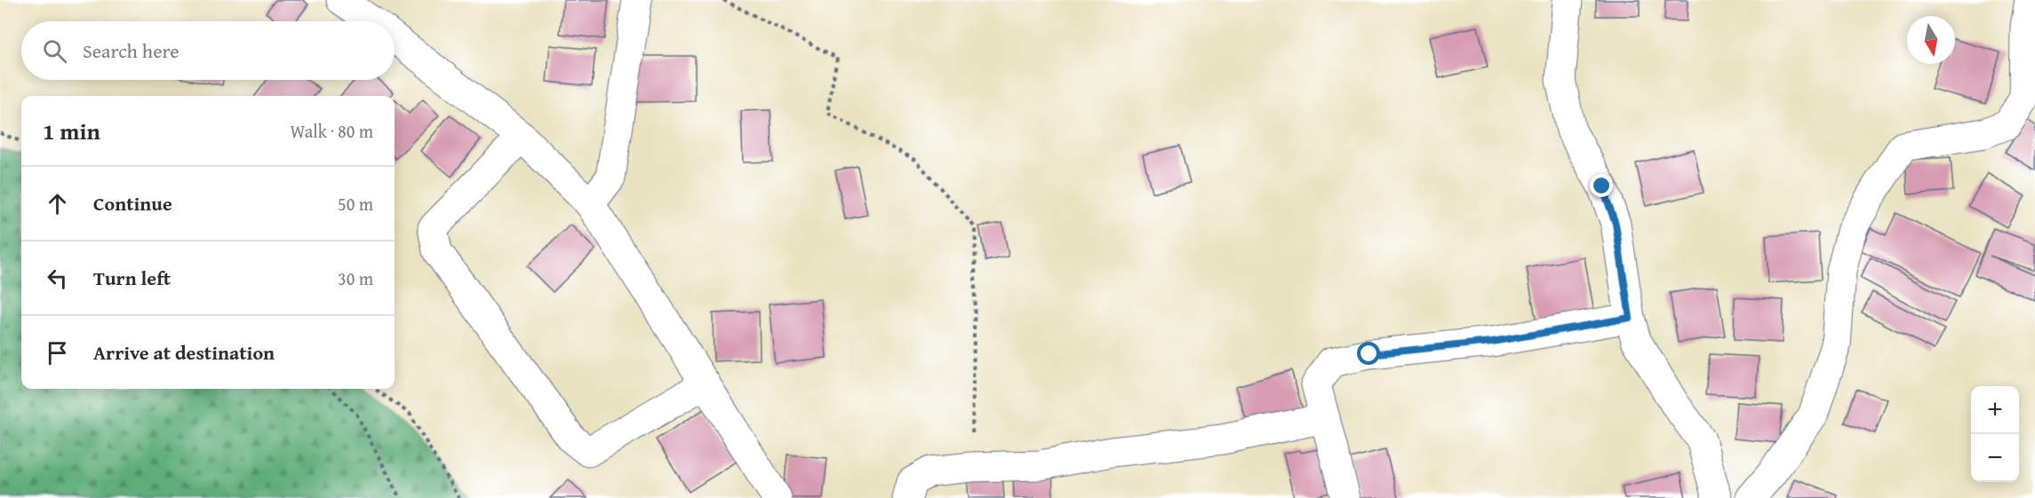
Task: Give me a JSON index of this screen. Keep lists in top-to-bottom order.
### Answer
{
  "north": "bottom",
  "page": {
    "search": "Search here",
    "heading": ["1 min", "Walk · 80 m"],
    "list": [
      ["Continue", "50 m"],
      ["Turn left", "30 m"],
      "Arrive at destination"
    ],
    "map_buttons": ["+", "−"]
  }
}
